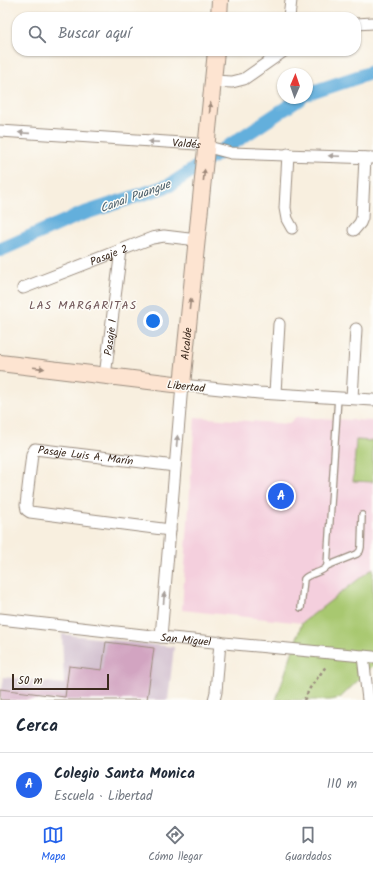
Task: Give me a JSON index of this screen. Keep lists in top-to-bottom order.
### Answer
{
  "streets": {
    "street": [
      "Valdés",
      "Pasaje 2",
      "Pasaje 1",
      "Alcalde",
      "Libertad",
      "Pasaje Luis A. Marín",
      "San Miguel"
    ]
  },
  "crossings": [
    ["Valdés", "Alcalde"],
    ["Pasaje 2", "Pasaje 1"],
    ["Pasaje 2", "Alcalde"],
    ["Pasaje 1", "Libertad"],
    ["Alcalde", "Libertad"],
    ["Alcalde", "Pasaje Luis A. Marín"],
    ["Alcalde", "San Miguel"]
  ],
  "one_way": ["Valdés", "Alcalde"],
  "districts": ["LAS MARGARITAS"],
  "water": ["Canal Puangue"],
  "scale_bar": "50 m",
  "north": "top",
  "page": {
    "search": "Buscar aquí",
    "pins": "A",
    "scale": "50 m",
    "heading": "Cerca",
    "list": [
      {
        "mark": "A",
        "name": "Colegio Santa Monica",
        "note": "Escuela · Libertad",
        "value": "110 m"
      }
    ],
    "nav": ["Mapa", "Cómo llegar", "Guardados"]
  }
}
